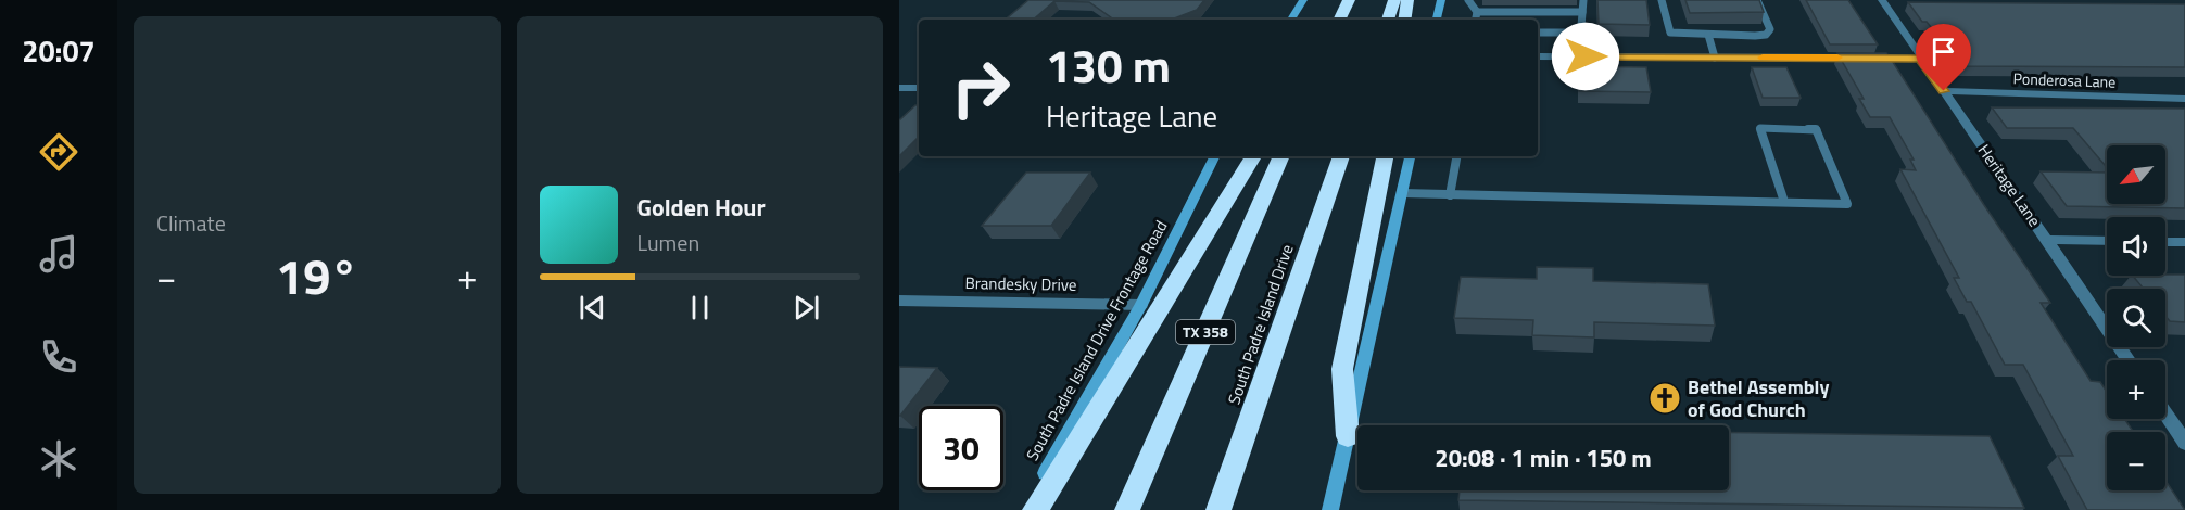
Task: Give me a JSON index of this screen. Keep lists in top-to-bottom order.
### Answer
{
  "streets": {
    "highway": ["South Padre Island Drive", "TX 358"],
    "main road": ["South Padre Island Drive Frontage Road"],
    "street": ["Ponderosa Lane", "Heritage Lane", "Brandesky Drive"]
  },
  "crossings": [
    ["Ponderosa Lane", "Heritage Lane"],
    ["Brandesky Drive", "South Padre Island Drive Frontage Road"]
  ],
  "places": {
    "church": ["Bethel Assembly of God Church"]
  },
  "north": "bottom left",
  "page": {
    "tabs": "20:07",
    "tile": "Climate",
    "turn": ["130 m", "Heritage Lane"],
    "map_buttons": ["+", "−"],
    "song": ["Golden Hour", "Lumen"],
    "heat": ["−", "19°", "+"],
    "limit": "30",
    "trip": "20:08 · 1 min · 150 m"
  }
}
